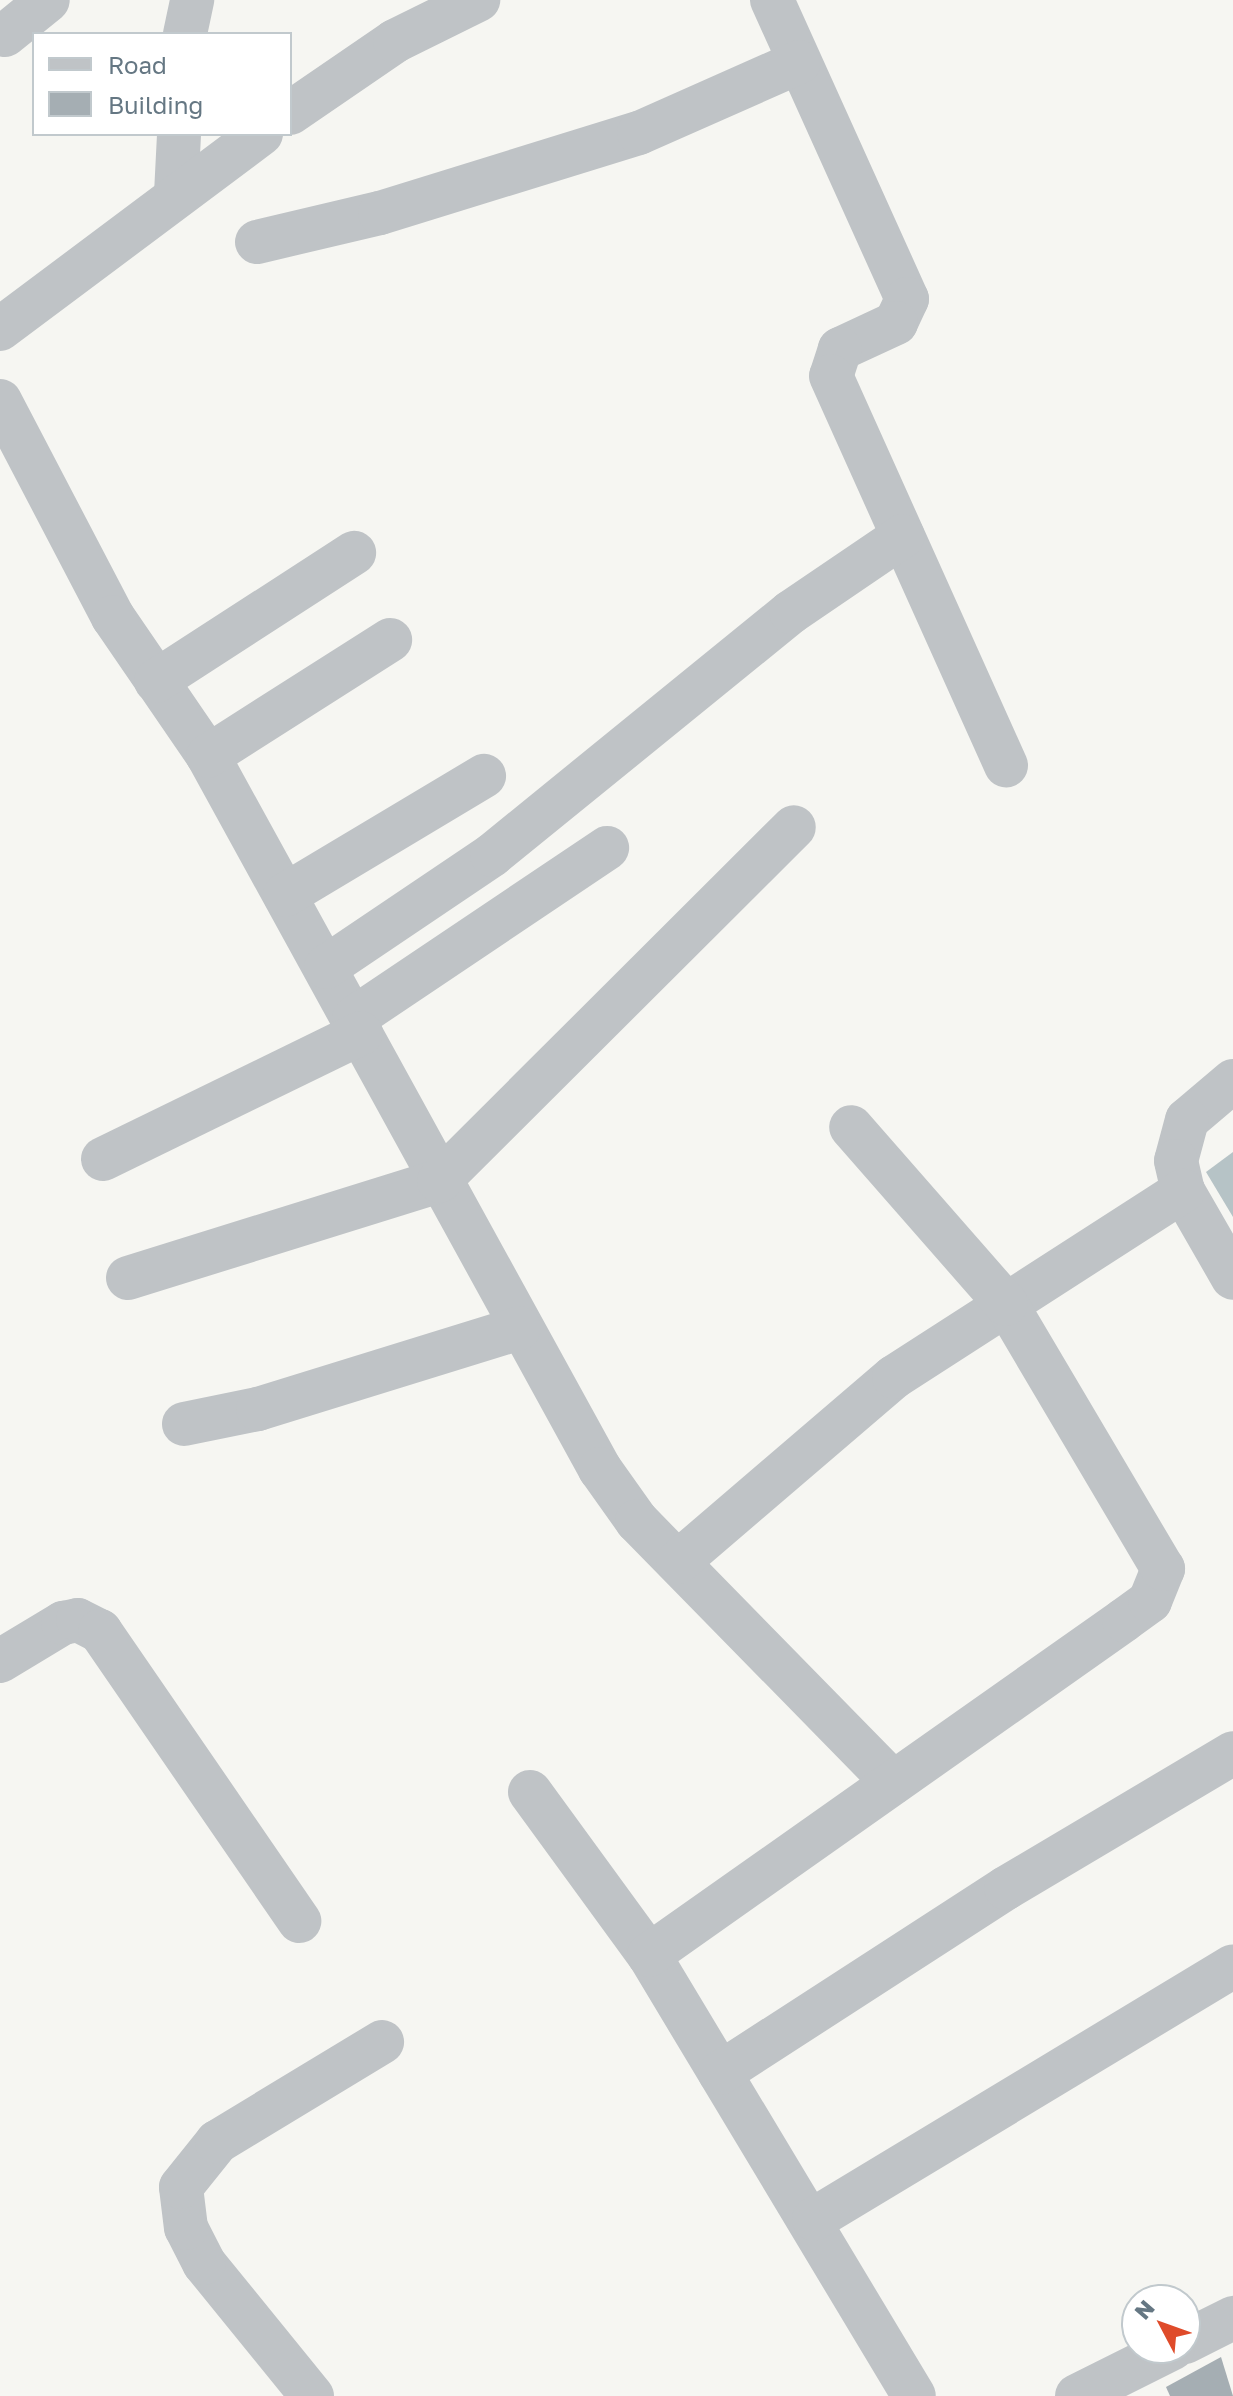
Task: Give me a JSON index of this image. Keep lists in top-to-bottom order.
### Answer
{
  "legend": ["Road", "Building"],
  "north": "top left"
}
